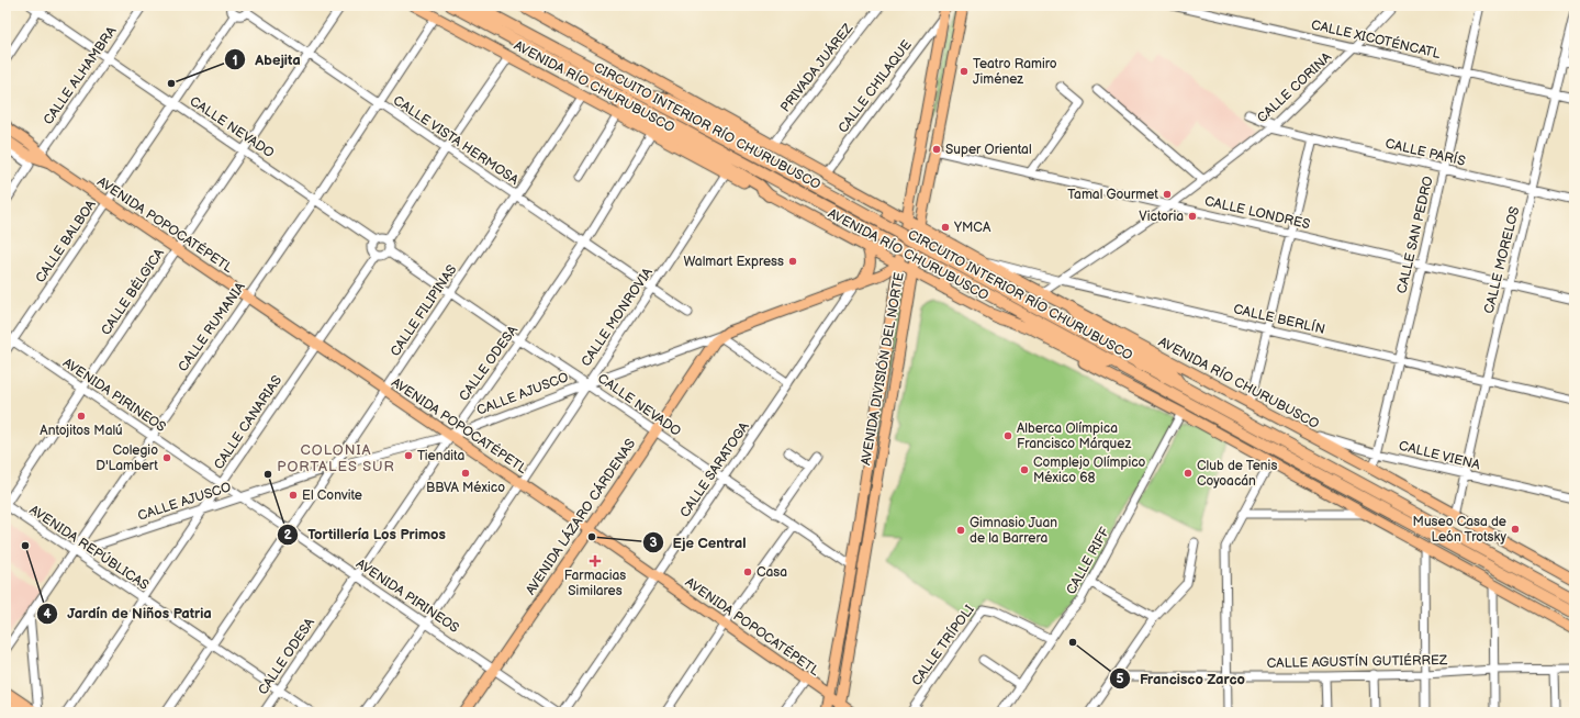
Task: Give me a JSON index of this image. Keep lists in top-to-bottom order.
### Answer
{
  "streets": {
    "highway": ["CIRCUITO INTERIOR RÍO CHURUBUSCO"],
    "main road": [
      "AVENIDA RÍO CHURUBUSCO",
      "AVENIDA POPOCATÉPETL",
      "AVENIDA DIVISIÓN DEL NORTE",
      "CALLE AJUSCO",
      "AVENIDA LÁZARO CÁRDENAS"
    ],
    "street": [
      "CALLE XICOTÉNCATL",
      "PRIVADA JUÁREZ",
      "CALLE ALHAMBRA",
      "CALLE CHILAQUE",
      "CALLE CORINA",
      "CALLE NEVADO",
      "CALLE VISTA HERMOSA",
      "CALLE PARÍS",
      "CALLE LONDRES",
      "CALLE SAN PEDRO",
      "CALLE BALBOA",
      "CALLE MORELOS",
      "CALLE BÉLGICA",
      "CALLE FILIPINAS",
      "CALLE MONROVIA",
      "CALLE BERLÍN",
      "CALLE RUMANIA",
      "CALLE ODESA",
      "AVENIDA PIRINEOS",
      "CALLE CANARIAS",
      "CALLE VIENA",
      "CALLE SARATOGA",
      "AVENIDA REPÚBLICAS",
      "CALLE RIFF",
      "CALLE TRÍPOLI",
      "CALLE AGUSTÍN GUTIÉRREZ"
    ]
  },
  "crossings": [
    ["CALLE XICOTÉNCATL", "CALLE CORINA"],
    ["CALLE XICOTÉNCATL", "CALLE SAN PEDRO"],
    ["CALLE XICOTÉNCATL", "CALLE MORELOS"],
    ["PRIVADA JUÁREZ", "AVENIDA RÍO CHURUBUSCO"],
    ["CALLE ALHAMBRA", "CALLE NEVADO"],
    ["CALLE ALHAMBRA", "AVENIDA POPOCATÉPETL"],
    ["AVENIDA RÍO CHURUBUSCO", "CALLE CHILAQUE"],
    ["AVENIDA RÍO CHURUBUSCO", "CALLE CORINA"],
    ["AVENIDA RÍO CHURUBUSCO", "CALLE SAN PEDRO"],
    ["AVENIDA RÍO CHURUBUSCO", "CALLE MORELOS"],
    ["AVENIDA RÍO CHURUBUSCO", "CALLE FILIPINAS"],
    ["AVENIDA RÍO CHURUBUSCO", "CALLE MONROVIA"],
    ["AVENIDA RÍO CHURUBUSCO", "CALLE BERLÍN"],
    ["AVENIDA RÍO CHURUBUSCO", "CALLE RUMANIA"],
    ["AVENIDA RÍO CHURUBUSCO", "CALLE ODESA"],
    ["AVENIDA RÍO CHURUBUSCO", "AVENIDA DIVISIÓN DEL NORTE"],
    ["AVENIDA RÍO CHURUBUSCO", "CALLE AJUSCO"],
    ["AVENIDA RÍO CHURUBUSCO", "CALLE VIENA"],
    ["AVENIDA RÍO CHURUBUSCO", "CALLE RIFF"],
    ["CALLE CHILAQUE", "AVENIDA DIVISIÓN DEL NORTE"],
    ["CALLE CORINA", "CALLE PARÍS"],
    ["CALLE CORINA", "CALLE LONDRES"],
    ["CALLE CORINA", "CALLE BERLÍN"],
    ["CALLE NEVADO", "CALLE BALBOA"],
    ["CALLE NEVADO", "CALLE BÉLGICA"],
    ["CALLE NEVADO", "CALLE FILIPINAS"],
    ["CALLE NEVADO", "CALLE MONROVIA"],
    ["CALLE NEVADO", "CALLE RUMANIA"],
    ["CALLE NEVADO", "CALLE ODESA"],
    ["CALLE NEVADO", "AVENIDA DIVISIÓN DEL NORTE"],
    ["CALLE NEVADO", "CALLE AJUSCO"],
    ["CALLE NEVADO", "CALLE CANARIAS"],
    ["CALLE NEVADO", "CALLE SARATOGA"],
    ["CALLE NEVADO", "AVENIDA LÁZARO CÁRDENAS"],
    ["CALLE VISTA HERMOSA", "CALLE BÉLGICA"],
    ["CALLE VISTA HERMOSA", "CALLE FILIPINAS"],
    ["CALLE VISTA HERMOSA", "CALLE MONROVIA"],
    ["CALLE VISTA HERMOSA", "CALLE RUMANIA"],
    ["CALLE VISTA HERMOSA", "CALLE ODESA"],
    ["CALLE PARÍS", "CALLE SAN PEDRO"],
    ["CALLE PARÍS", "CALLE MORELOS"],
    ["CALLE LONDRES", "CALLE SAN PEDRO"],
    ["CALLE LONDRES", "CALLE MORELOS"],
    ["CALLE LONDRES", "AVENIDA DIVISIÓN DEL NORTE"],
    ["AVENIDA POPOCATÉPETL", "CALLE BALBOA"],
    ["AVENIDA POPOCATÉPETL", "CALLE BÉLGICA"],
    ["AVENIDA POPOCATÉPETL", "CALLE FILIPINAS"],
    ["AVENIDA POPOCATÉPETL", "CALLE MONROVIA"],
    ["AVENIDA POPOCATÉPETL", "CALLE RUMANIA"],
    ["AVENIDA POPOCATÉPETL", "CALLE ODESA"],
    ["AVENIDA POPOCATÉPETL", "AVENIDA DIVISIÓN DEL NORTE"],
    ["AVENIDA POPOCATÉPETL", "CALLE AJUSCO"],
    ["AVENIDA POPOCATÉPETL", "CALLE CANARIAS"],
    ["AVENIDA POPOCATÉPETL", "CALLE SARATOGA"],
    ["AVENIDA POPOCATÉPETL", "AVENIDA LÁZARO CÁRDENAS"],
    ["CALLE SAN PEDRO", "CALLE BERLÍN"],
    ["CALLE SAN PEDRO", "CALLE VIENA"],
    ["CALLE BALBOA", "AVENIDA PIRINEOS"],
    ["CALLE MORELOS", "CALLE BERLÍN"],
    ["CALLE MORELOS", "CALLE VIENA"],
    ["CALLE BÉLGICA", "AVENIDA PIRINEOS"],
    ["CALLE BÉLGICA", "AVENIDA REPÚBLICAS"],
    ["CALLE FILIPINAS", "CALLE AJUSCO"],
    ["CALLE FILIPINAS", "AVENIDA PIRINEOS"],
    ["CALLE FILIPINAS", "AVENIDA REPÚBLICAS"],
    ["CALLE MONROVIA", "CALLE AJUSCO"],
    ["CALLE MONROVIA", "AVENIDA PIRINEOS"],
    ["CALLE RUMANIA", "CALLE AJUSCO"],
    ["CALLE RUMANIA", "AVENIDA PIRINEOS"],
    ["CALLE RUMANIA", "AVENIDA REPÚBLICAS"],
    ["CALLE ODESA", "CALLE AJUSCO"],
    ["CALLE ODESA", "AVENIDA PIRINEOS"],
    ["CALLE ODESA", "AVENIDA REPÚBLICAS"],
    ["AVENIDA DIVISIÓN DEL NORTE", "CALLE AJUSCO"],
    ["CALLE AJUSCO", "AVENIDA PIRINEOS"],
    ["CALLE AJUSCO", "CALLE CANARIAS"],
    ["CALLE AJUSCO", "CALLE SARATOGA"],
    ["CALLE AJUSCO", "AVENIDA LÁZARO CÁRDENAS"],
    ["CALLE AJUSCO", "AVENIDA REPÚBLICAS"],
    ["AVENIDA PIRINEOS", "CALLE CANARIAS"],
    ["AVENIDA PIRINEOS", "AVENIDA LÁZARO CÁRDENAS"],
    ["CALLE CANARIAS", "AVENIDA REPÚBLICAS"],
    ["CALLE RIFF", "CALLE TRÍPOLI"]
  ],
  "districts": ["COLONIA PORTALES SUR"],
  "places": {
    "other": [
      "Teatro Ramiro Jiménez",
      "Abejita",
      "Super Oriental",
      "Tamal Gourmet",
      "Victoria",
      "YMCA",
      "Walmart Express",
      "Antojitos Malú",
      "Alberca Olímpica Francisco Márquez",
      "Tiendita",
      "Colegio D'Lambert",
      "Complejo Olímpico México 68",
      "BBVA México",
      "Club de Tenis Coyoacán",
      "Tortillería Los Primos",
      "El Convite",
      "Museo Casa de León Trotsky",
      "Gimnasio Juan de la Barrera",
      "Eje Central",
      "Jardín de Niños Patria",
      "Casa",
      "Francisco Zarco"
    ],
    "health": ["Farmacias Similares"]
  }
}
